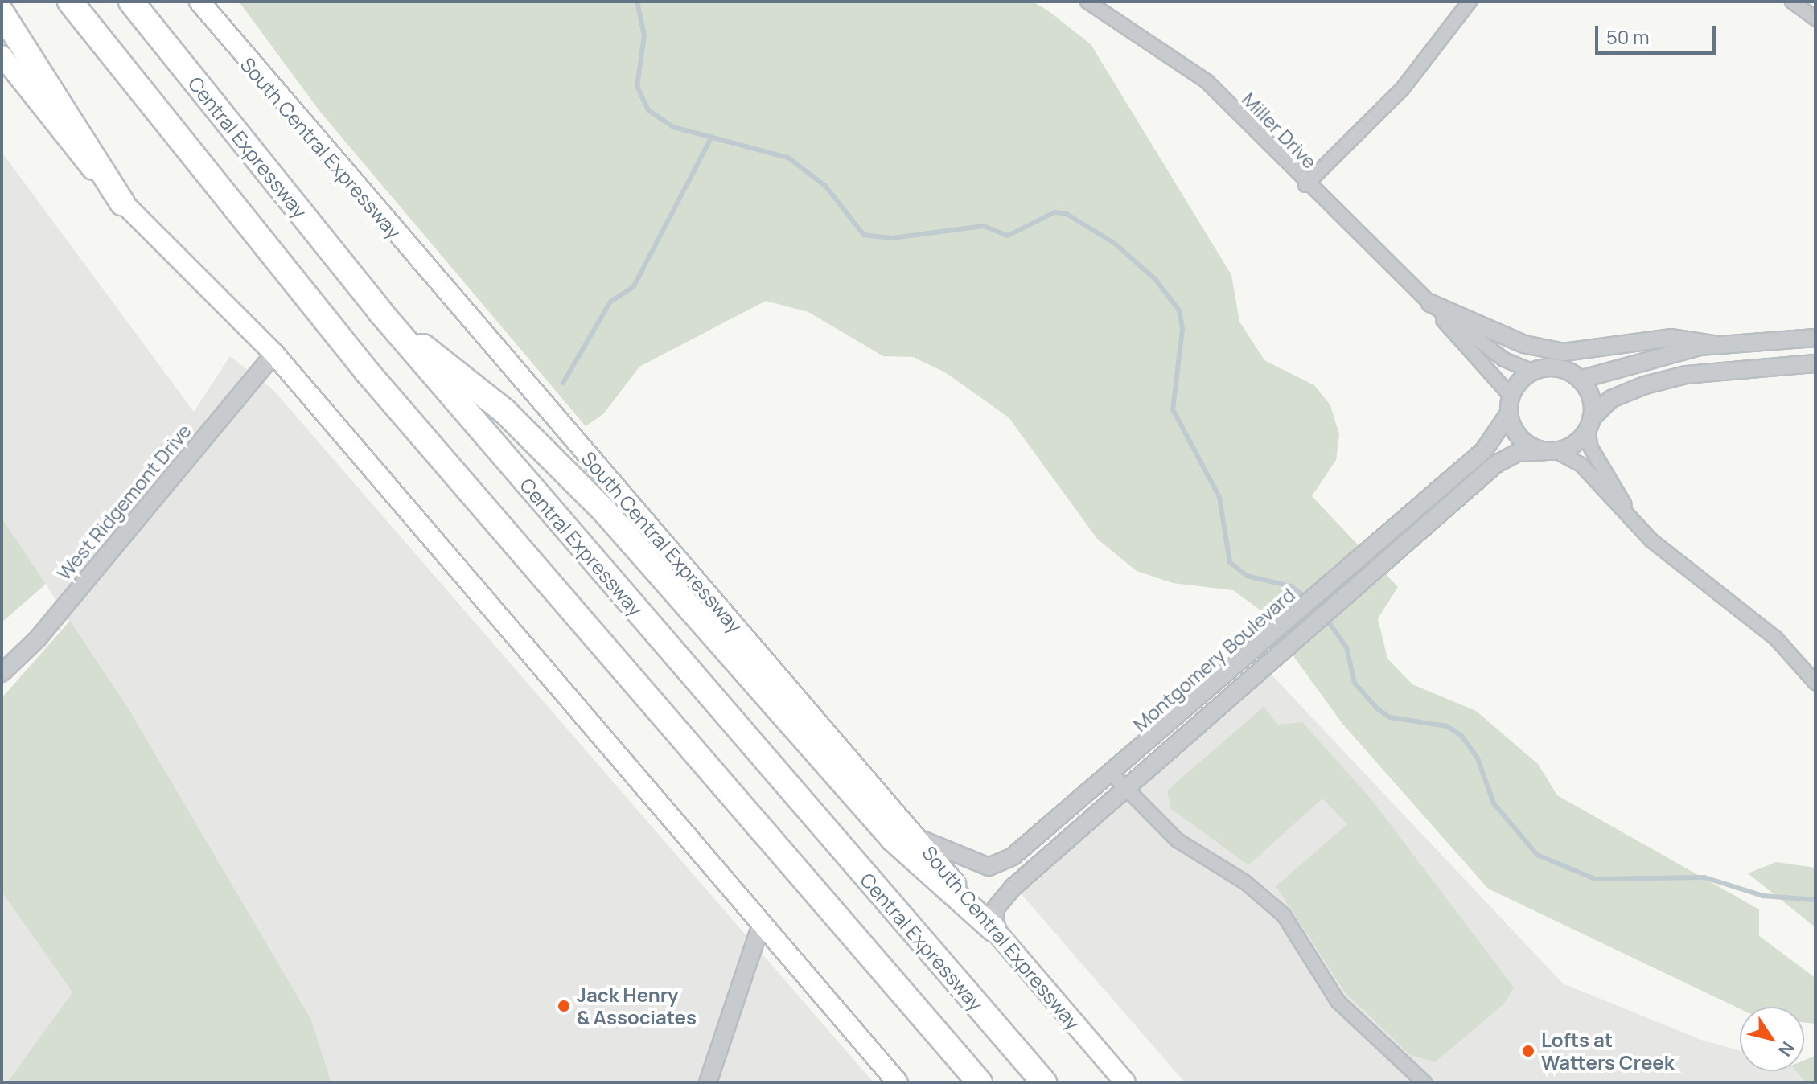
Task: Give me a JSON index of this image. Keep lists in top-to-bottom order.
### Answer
{
  "streets": {
    "highway": ["Central Expressway"],
    "main road": ["South Central Expressway"],
    "street": ["Miller Drive", "West Ridgemont Drive", "Montgomery Boulevard"]
  },
  "crossings": [
    ["Miller Drive", "Montgomery Boulevard"],
    ["South Central Expressway", "Montgomery Boulevard"]
  ],
  "places": ["Jack Henry & Associates", "Lofts at Watters Creek"],
  "scale_bar": "50 m",
  "north": "bottom right"
}
